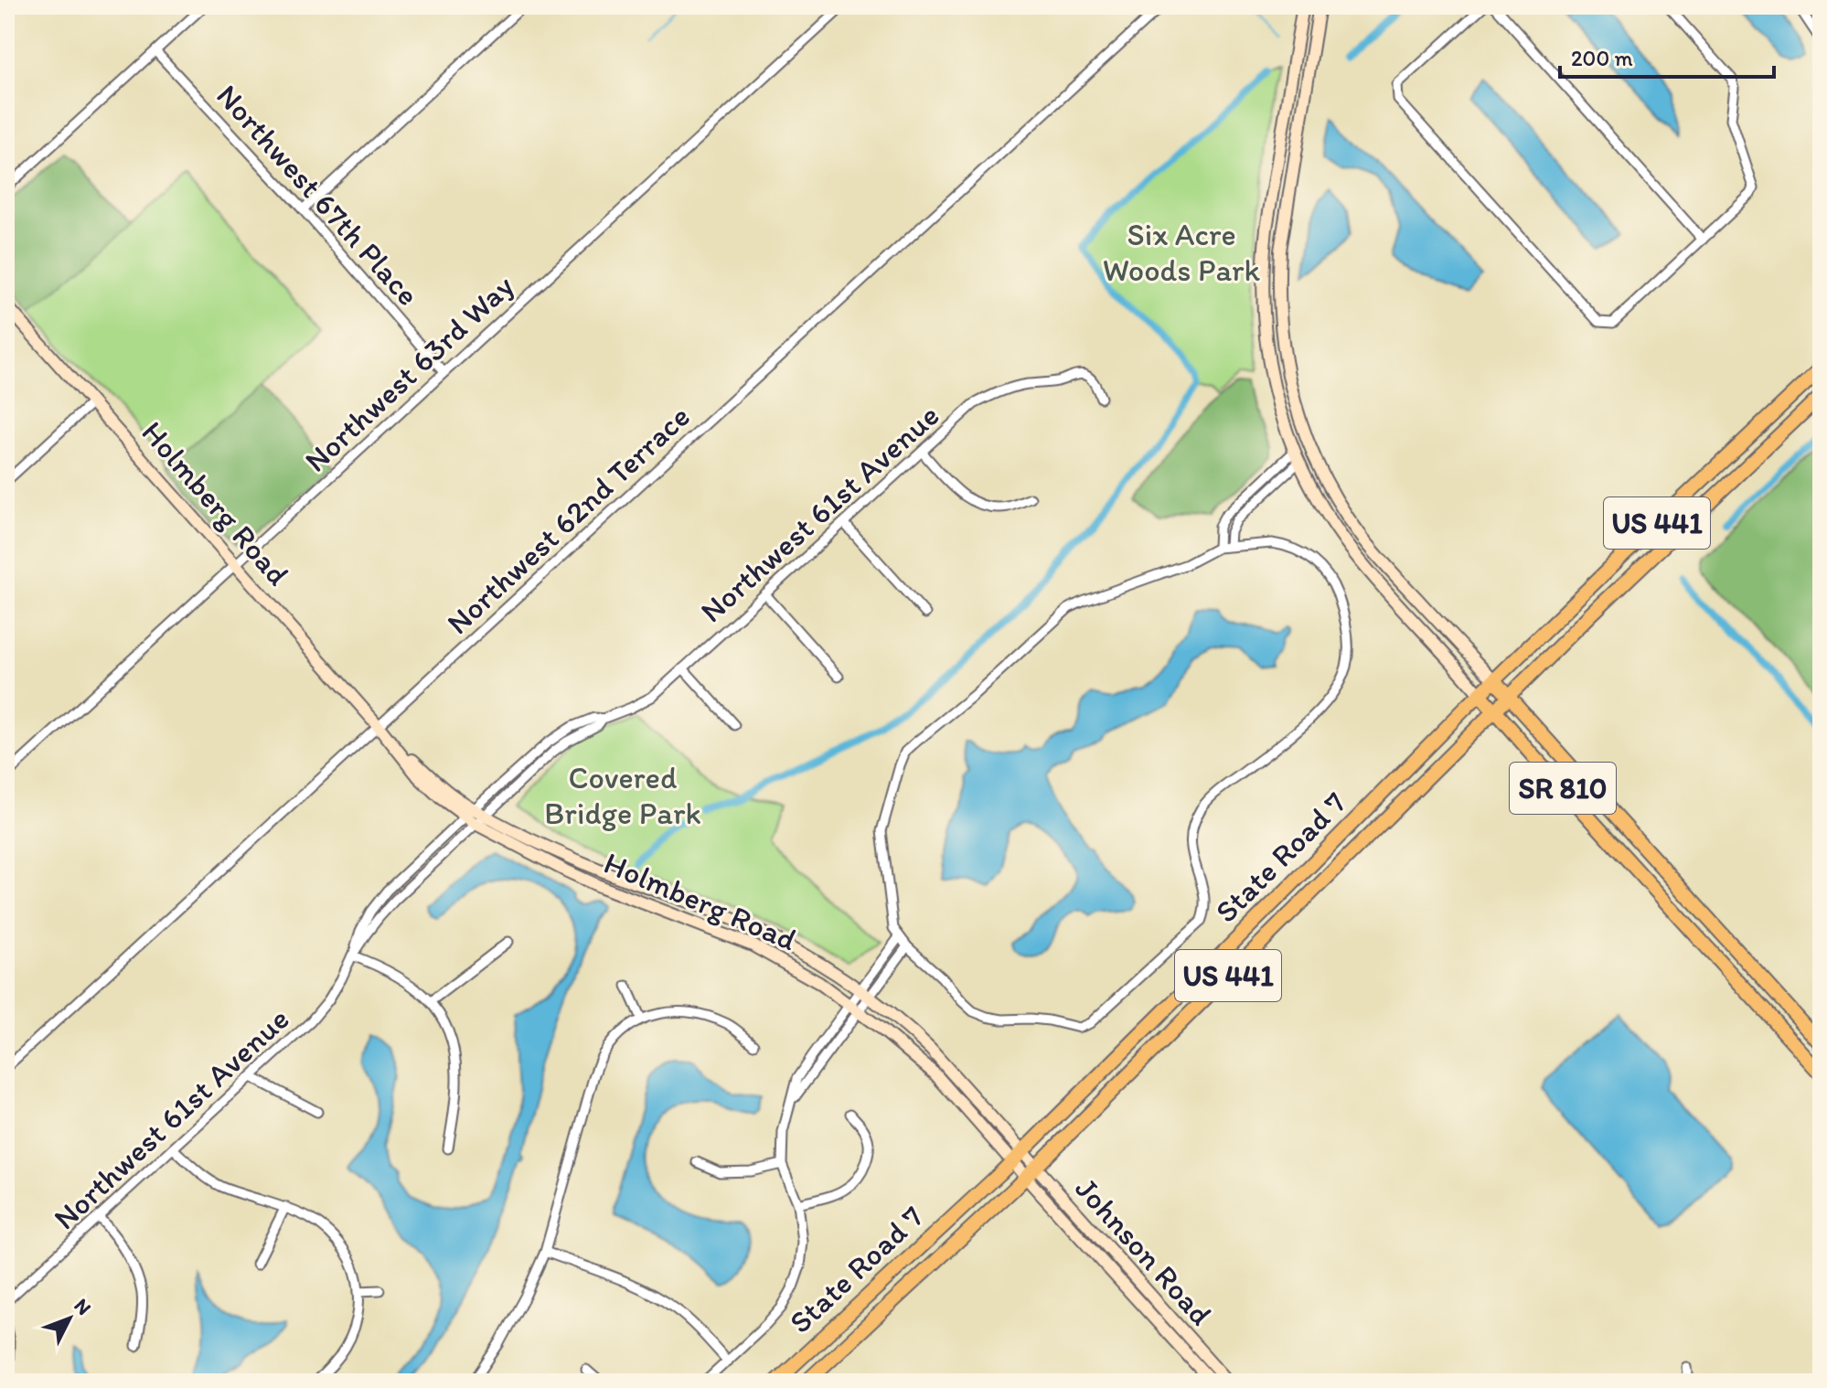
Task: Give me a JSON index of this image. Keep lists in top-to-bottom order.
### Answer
{
  "streets": {
    "main road": ["US 441", "SR 810", "State Road 7"],
    "street": [
      "Northwest 67th Place",
      "Northwest 63rd Way",
      "Holmberg Road",
      "Northwest 61st Avenue",
      "Northwest 62nd Terrace",
      "Johnson Road"
    ]
  },
  "crossings": [
    ["Northwest 67th Place", "Northwest 63rd Way"],
    ["Northwest 63rd Way", "Holmberg Road"],
    ["Holmberg Road", "Northwest 61st Avenue"],
    ["Holmberg Road", "Northwest 62nd Terrace"],
    ["Holmberg Road", "State Road 7"],
    ["Holmberg Road", "Johnson Road"],
    ["SR 810", "State Road 7"],
    ["State Road 7", "Johnson Road"]
  ],
  "parks": ["Six Acre Woods Park", "Covered Bridge Park"],
  "scale_bar": "200 m",
  "north": "top right"
}
